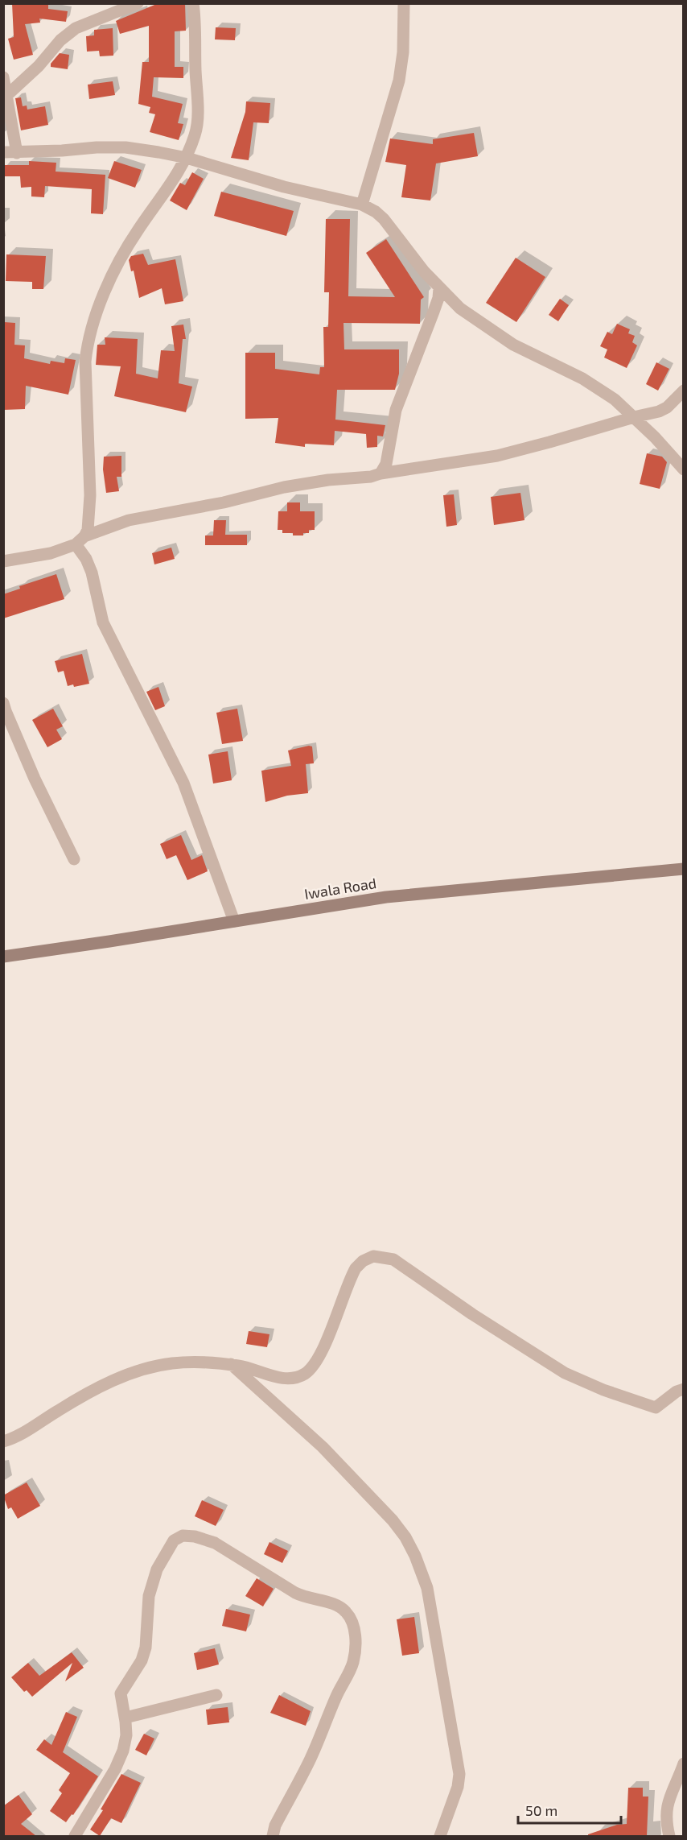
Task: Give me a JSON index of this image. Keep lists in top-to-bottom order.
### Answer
{
  "streets": {
    "street": ["Iwala Road"]
  },
  "scale_bar": "50 m"
}
